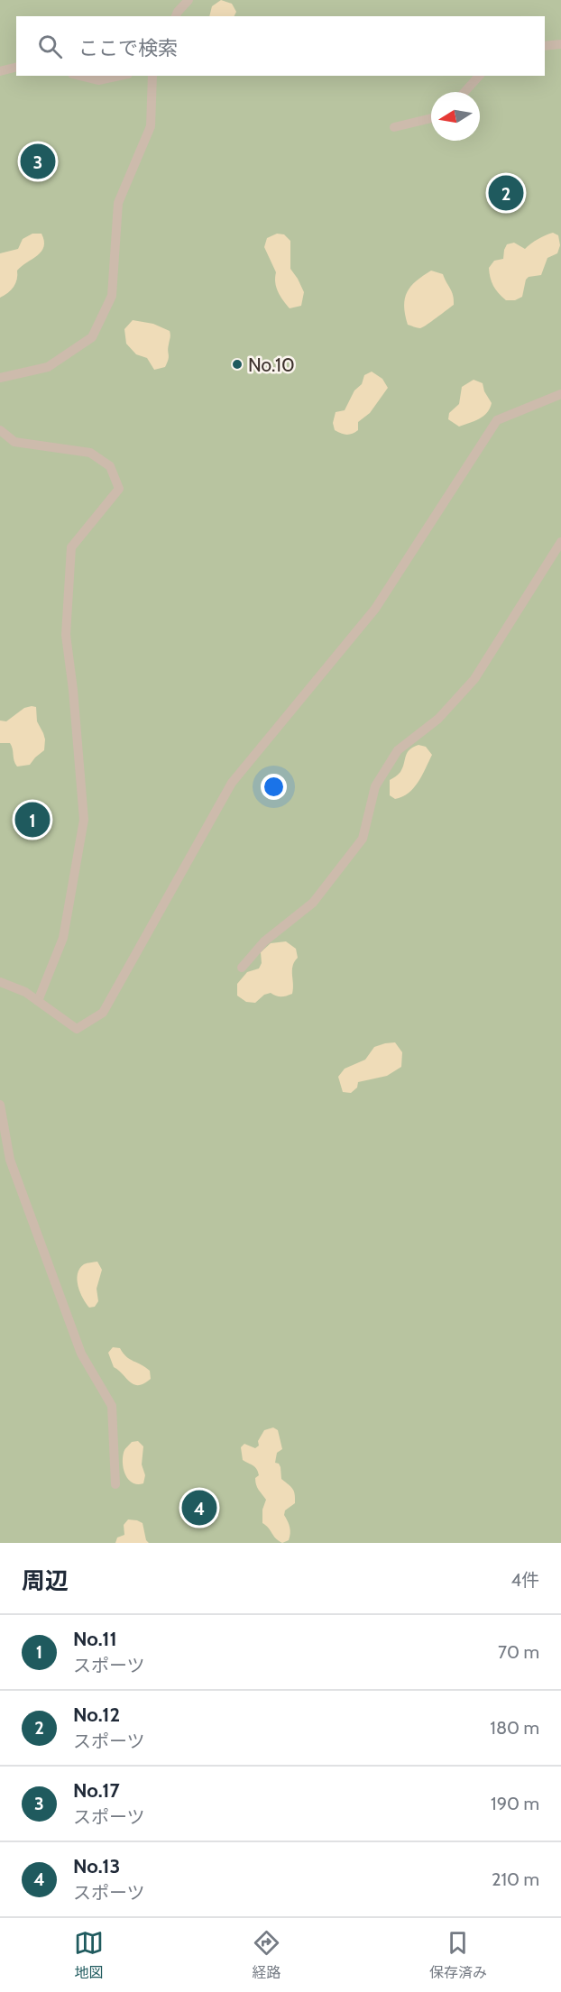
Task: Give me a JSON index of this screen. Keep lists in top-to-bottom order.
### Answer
{
  "places": ["No.10"],
  "north": "left",
  "page": {
    "search": "ここで検索",
    "pins": [
      "3",
      "2",
      "1",
      "4"
    ],
    "heading": ["周辺", "4件"],
    "list": [
      {
        "mark": "1",
        "name": "No.11",
        "note": "スポーツ",
        "value": "70 m"
      },
      {
        "mark": "2",
        "name": "No.12",
        "note": "スポーツ",
        "value": "180 m"
      },
      {
        "mark": "3",
        "name": "No.17",
        "note": "スポーツ",
        "value": "190 m"
      },
      {
        "mark": "4",
        "name": "No.13",
        "note": "スポーツ",
        "value": "210 m"
      }
    ],
    "nav": ["地図", "経路", "保存済み"]
  }
}
